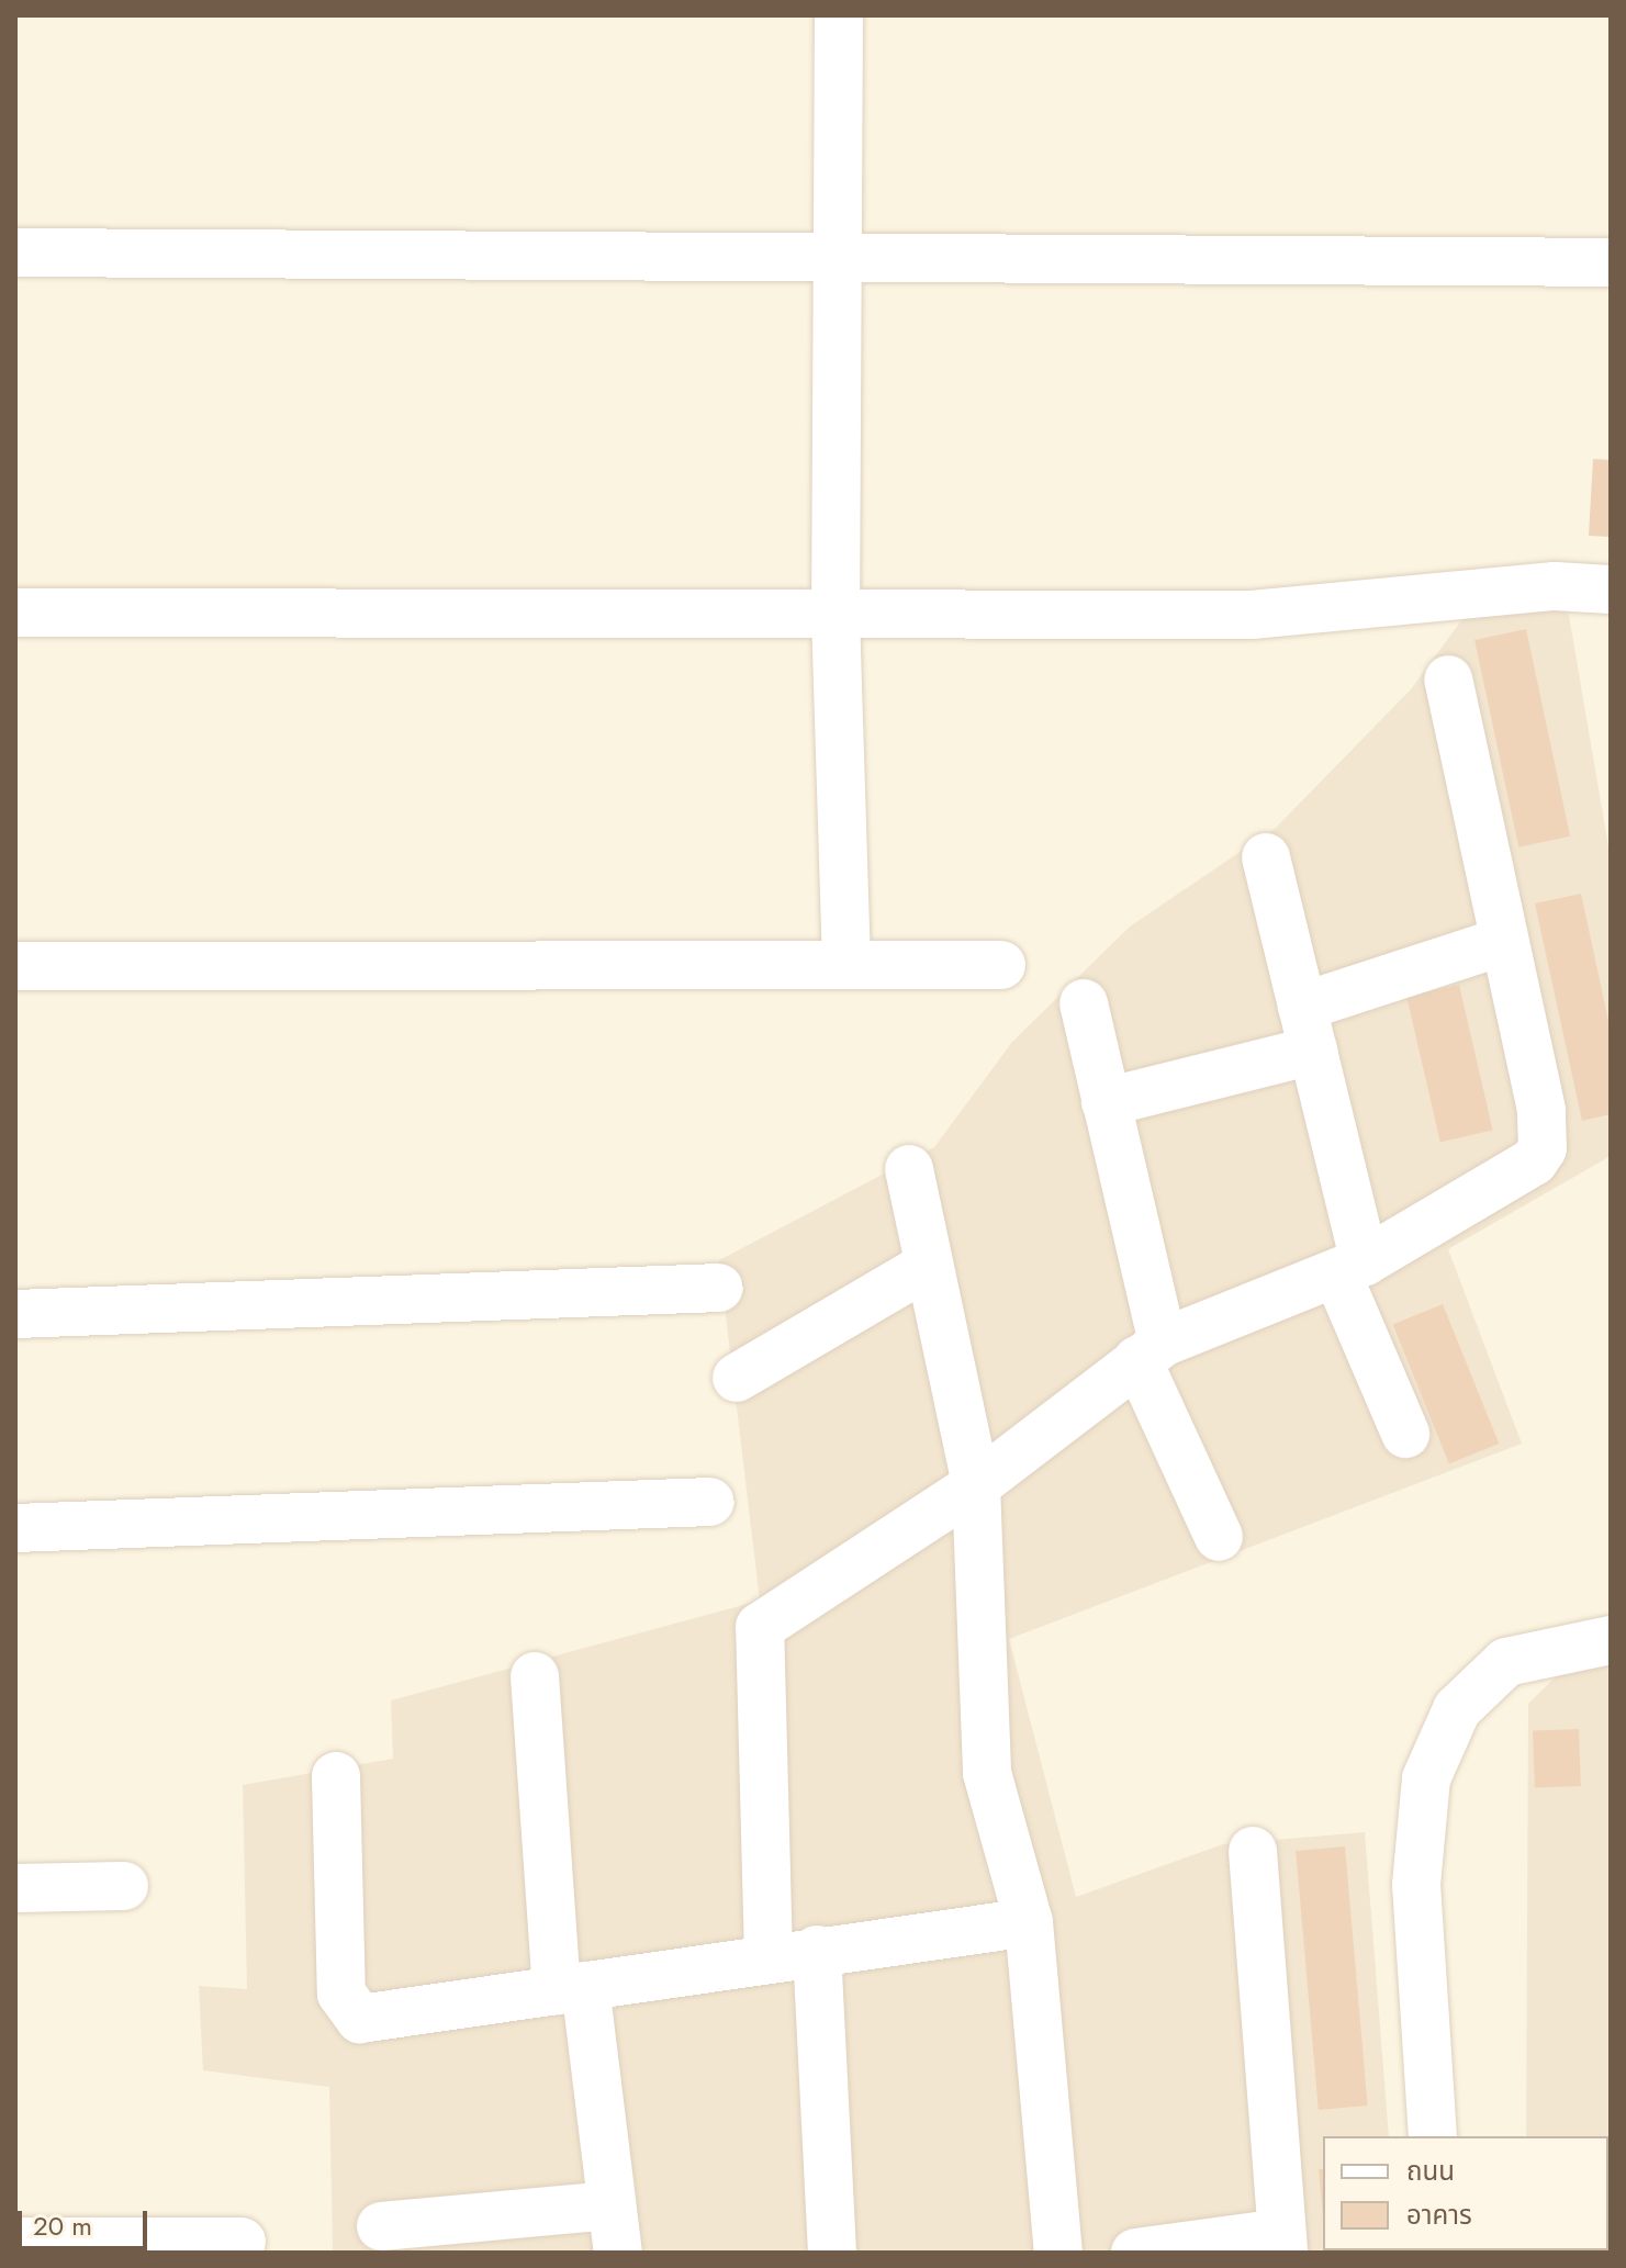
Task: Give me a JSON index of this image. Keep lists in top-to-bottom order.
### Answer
{
  "legend": ["ถนน", "อาคาร"],
  "scale_bar": "20 m"
}
